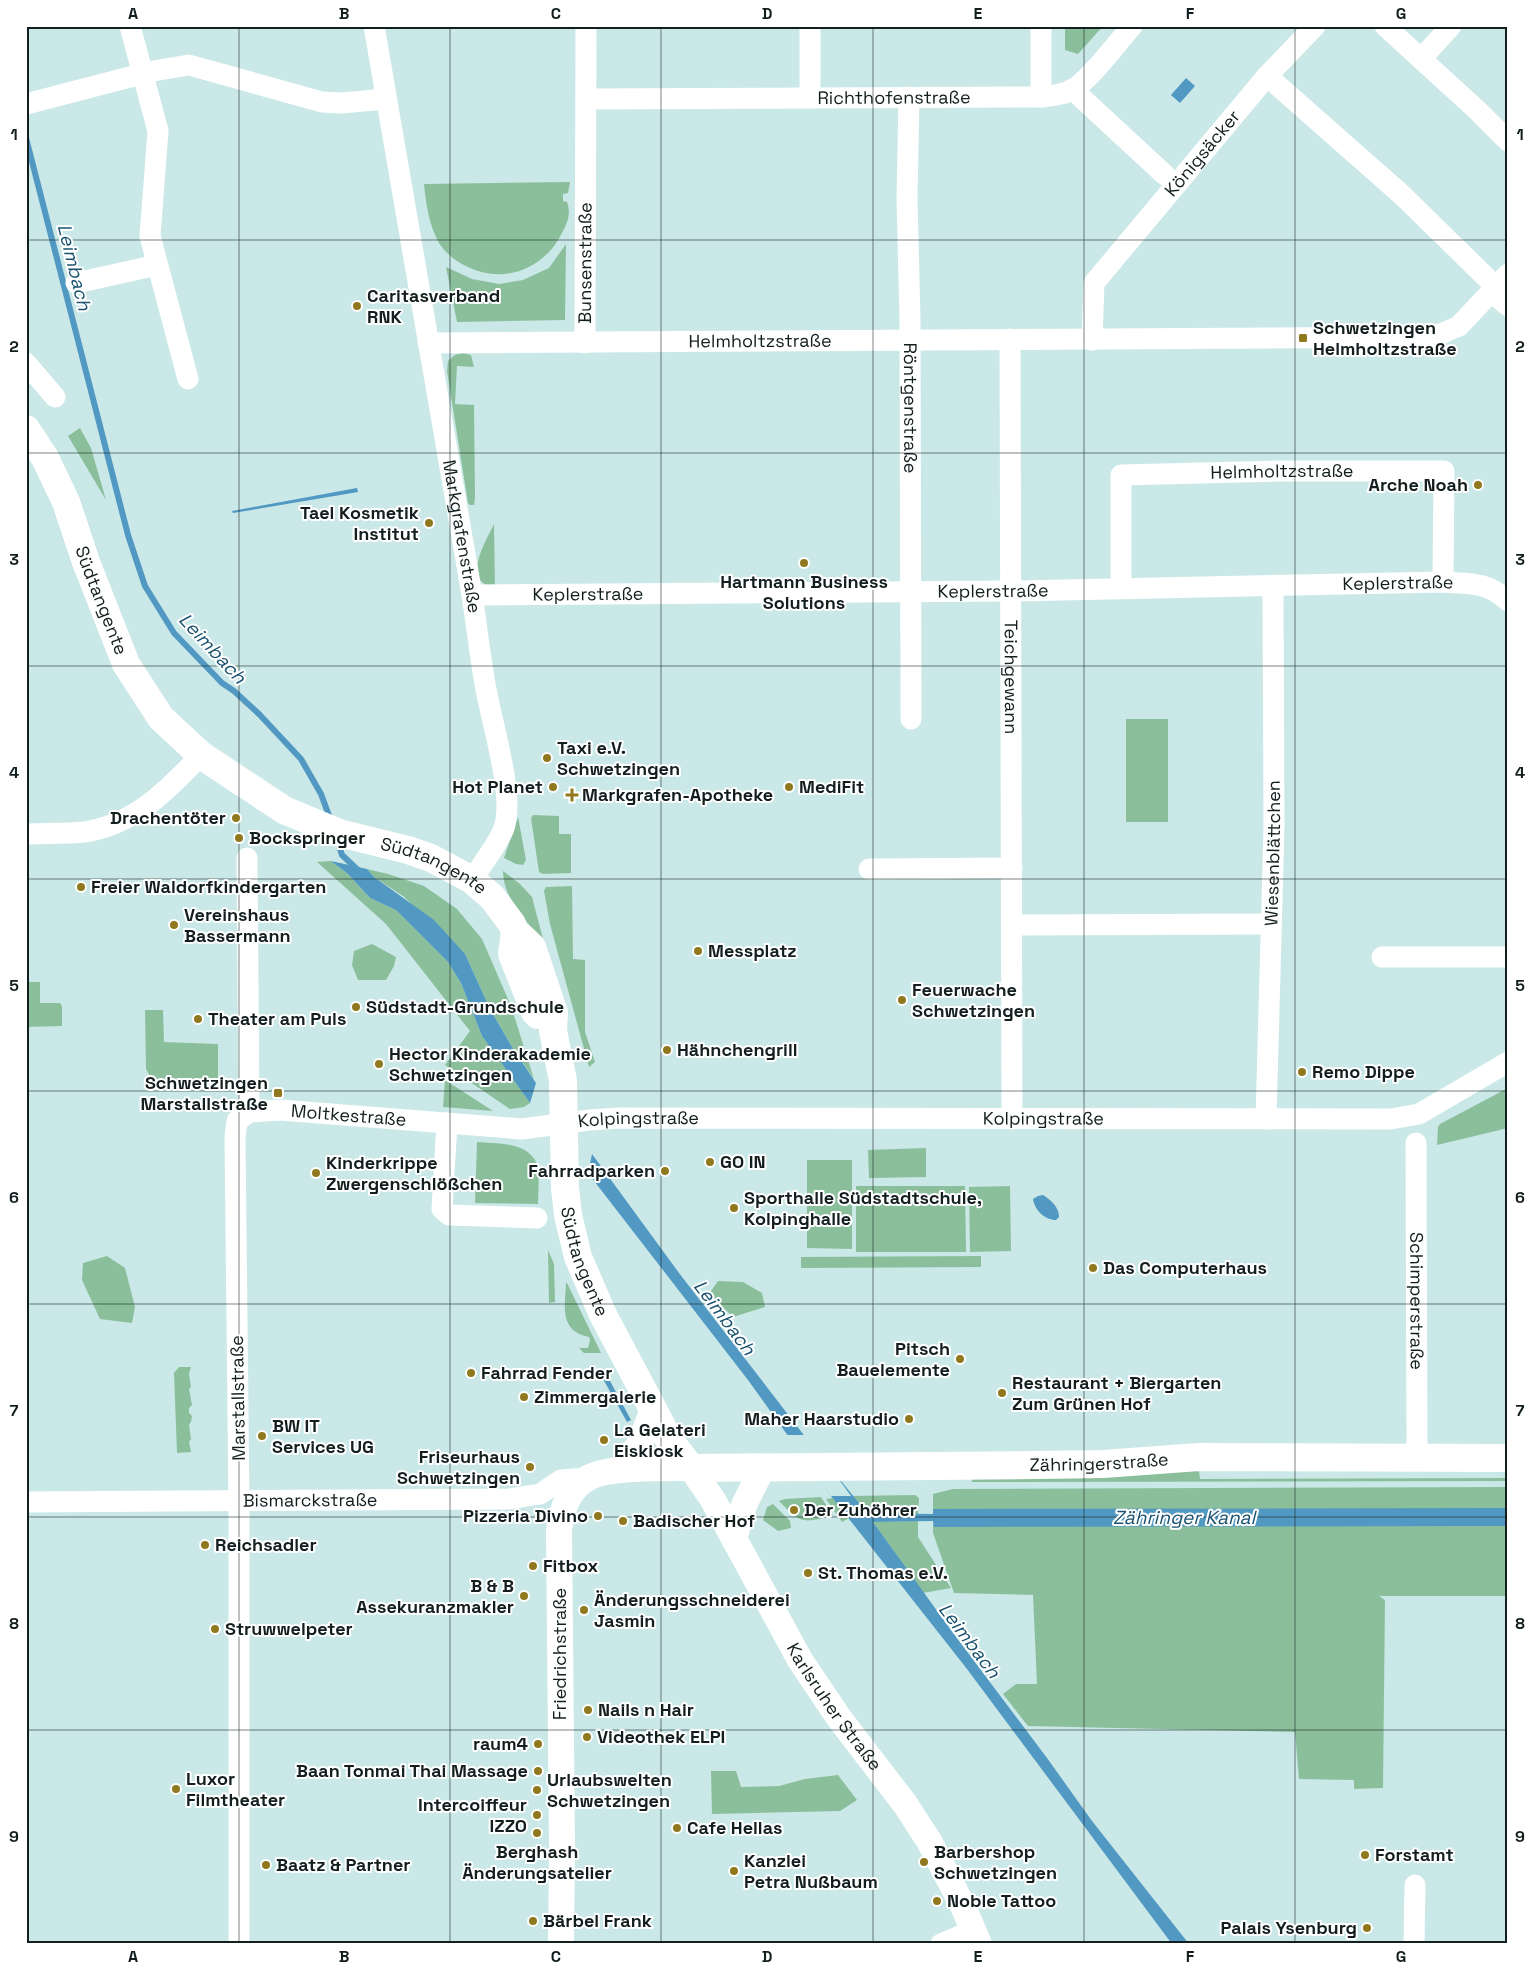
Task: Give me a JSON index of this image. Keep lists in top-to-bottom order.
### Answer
{
  "streets": {
    "main road": ["Südtangente", "Zähringerstraße"],
    "street": [
      "Richthofenstraße",
      "Königsäcker",
      "Bunsenstraße",
      "Helmholtzstraße",
      "Röntgenstraße",
      "Markgrafenstraße",
      "Keplerstraße",
      "Teichgewann",
      "Wiesenblättchen",
      "Moltkestraße",
      "Kolpingstraße",
      "Schimperstraße",
      "Marstallstraße",
      "Bismarckstraße",
      "Friedrichstraße",
      "Karlsruher Straße"
    ]
  },
  "crossings": [
    ["Richthofenstraße", "Bunsenstraße"],
    ["Richthofenstraße", "Röntgenstraße"],
    ["Königsäcker", "Helmholtzstraße"],
    ["Bunsenstraße", "Helmholtzstraße"],
    ["Helmholtzstraße", "Röntgenstraße"],
    ["Helmholtzstraße", "Markgrafenstraße"],
    ["Helmholtzstraße", "Keplerstraße"],
    ["Helmholtzstraße", "Teichgewann"],
    ["Röntgenstraße", "Keplerstraße"],
    ["Markgrafenstraße", "Keplerstraße"],
    ["Markgrafenstraße", "Südtangente"],
    ["Keplerstraße", "Teichgewann"],
    ["Keplerstraße", "Wiesenblättchen"],
    ["Südtangente", "Moltkestraße"],
    ["Südtangente", "Kolpingstraße"],
    ["Südtangente", "Zähringerstraße"],
    ["Südtangente", "Friedrichstraße"],
    ["Südtangente", "Karlsruher Straße"],
    ["Teichgewann", "Kolpingstraße"],
    ["Wiesenblättchen", "Kolpingstraße"],
    ["Moltkestraße", "Kolpingstraße"],
    ["Moltkestraße", "Marstallstraße"],
    ["Schimperstraße", "Zähringerstraße"],
    ["Marstallstraße", "Bismarckstraße"],
    ["Zähringerstraße", "Friedrichstraße"],
    ["Zähringerstraße", "Karlsruher Straße"],
    ["Bismarckstraße", "Friedrichstraße"],
    ["Friedrichstraße", "Karlsruher Straße"]
  ],
  "water": ["Leimbach", "Zähringer Kanal"],
  "places": {
    "other": [
      "Caritasverband RNK",
      "Arche Noah",
      "Tael Kosmetik Institut",
      "Hartmann Business Solutions",
      "Taxi e.V. Schwetzingen",
      "Hot Planet",
      "MediFit",
      "Drachentöter",
      "Bockspringer",
      "Freier Waldorfkindergarten",
      "Vereinshaus Bassermann",
      "Messplatz",
      "Feuerwache Schwetzingen",
      "Südstadt-Grundschule",
      "Theater am Puls",
      "Hähnchengrill",
      "Hector Kinderakademie Schwetzingen",
      "Remo Dippe",
      "GO IN",
      "Fahrradparken",
      "Kinderkrippe Zwergenschlößchen",
      "Sporthalle Südstadtschule, Kolpinghalle",
      "Das Computerhaus",
      "Pitsch Bauelemente",
      "Fahrrad Fender",
      "Restaurant + Biergarten Zum Grünen Hof",
      "Zimmergalerie",
      "Maher Haarstudio",
      "BW IT Services UG",
      "La Gelateri Eiskiosk",
      "Friseurhaus Schwetzingen",
      "Der Zuhöhrer",
      "Pizzeria Divino",
      "Badischer Hof",
      "Reichsadler",
      "Fitbox",
      "St. Thomas e.V.",
      "B & B Assekuranzmakler",
      "Änderungsschneiderei Jasmin",
      "Struwwelpeter",
      "Nails n Hair",
      "Videothek ELPI",
      "raum4",
      "Baan Tonmai Thai Massage",
      "Luxor Filmtheater",
      "Urlaubswelten Schwetzingen",
      "Intercoiffeur IZZO",
      "Cafe Hellas",
      "Berghash Änderungsatelier",
      "Forstamt",
      "Barbershop Schwetzingen",
      "Baatz & Partner",
      "Kanzlei Petra Nußbaum",
      "Noble Tattoo",
      "Bärbel Frank",
      "Palais Ysenburg"
    ],
    "transit": ["Schwetzingen Helmholtzstraße", "Schwetzingen Marstallstraße"],
    "health": ["Markgrafen-Apotheke"]
  },
  "grid": {
    "columns": [
      "A",
      "B",
      "C",
      "D",
      "E",
      "F",
      "G"
    ],
    "rows": [
      "1",
      "2",
      "3",
      "4",
      "5",
      "6",
      "7",
      "8",
      "9"
    ]
  }
}
